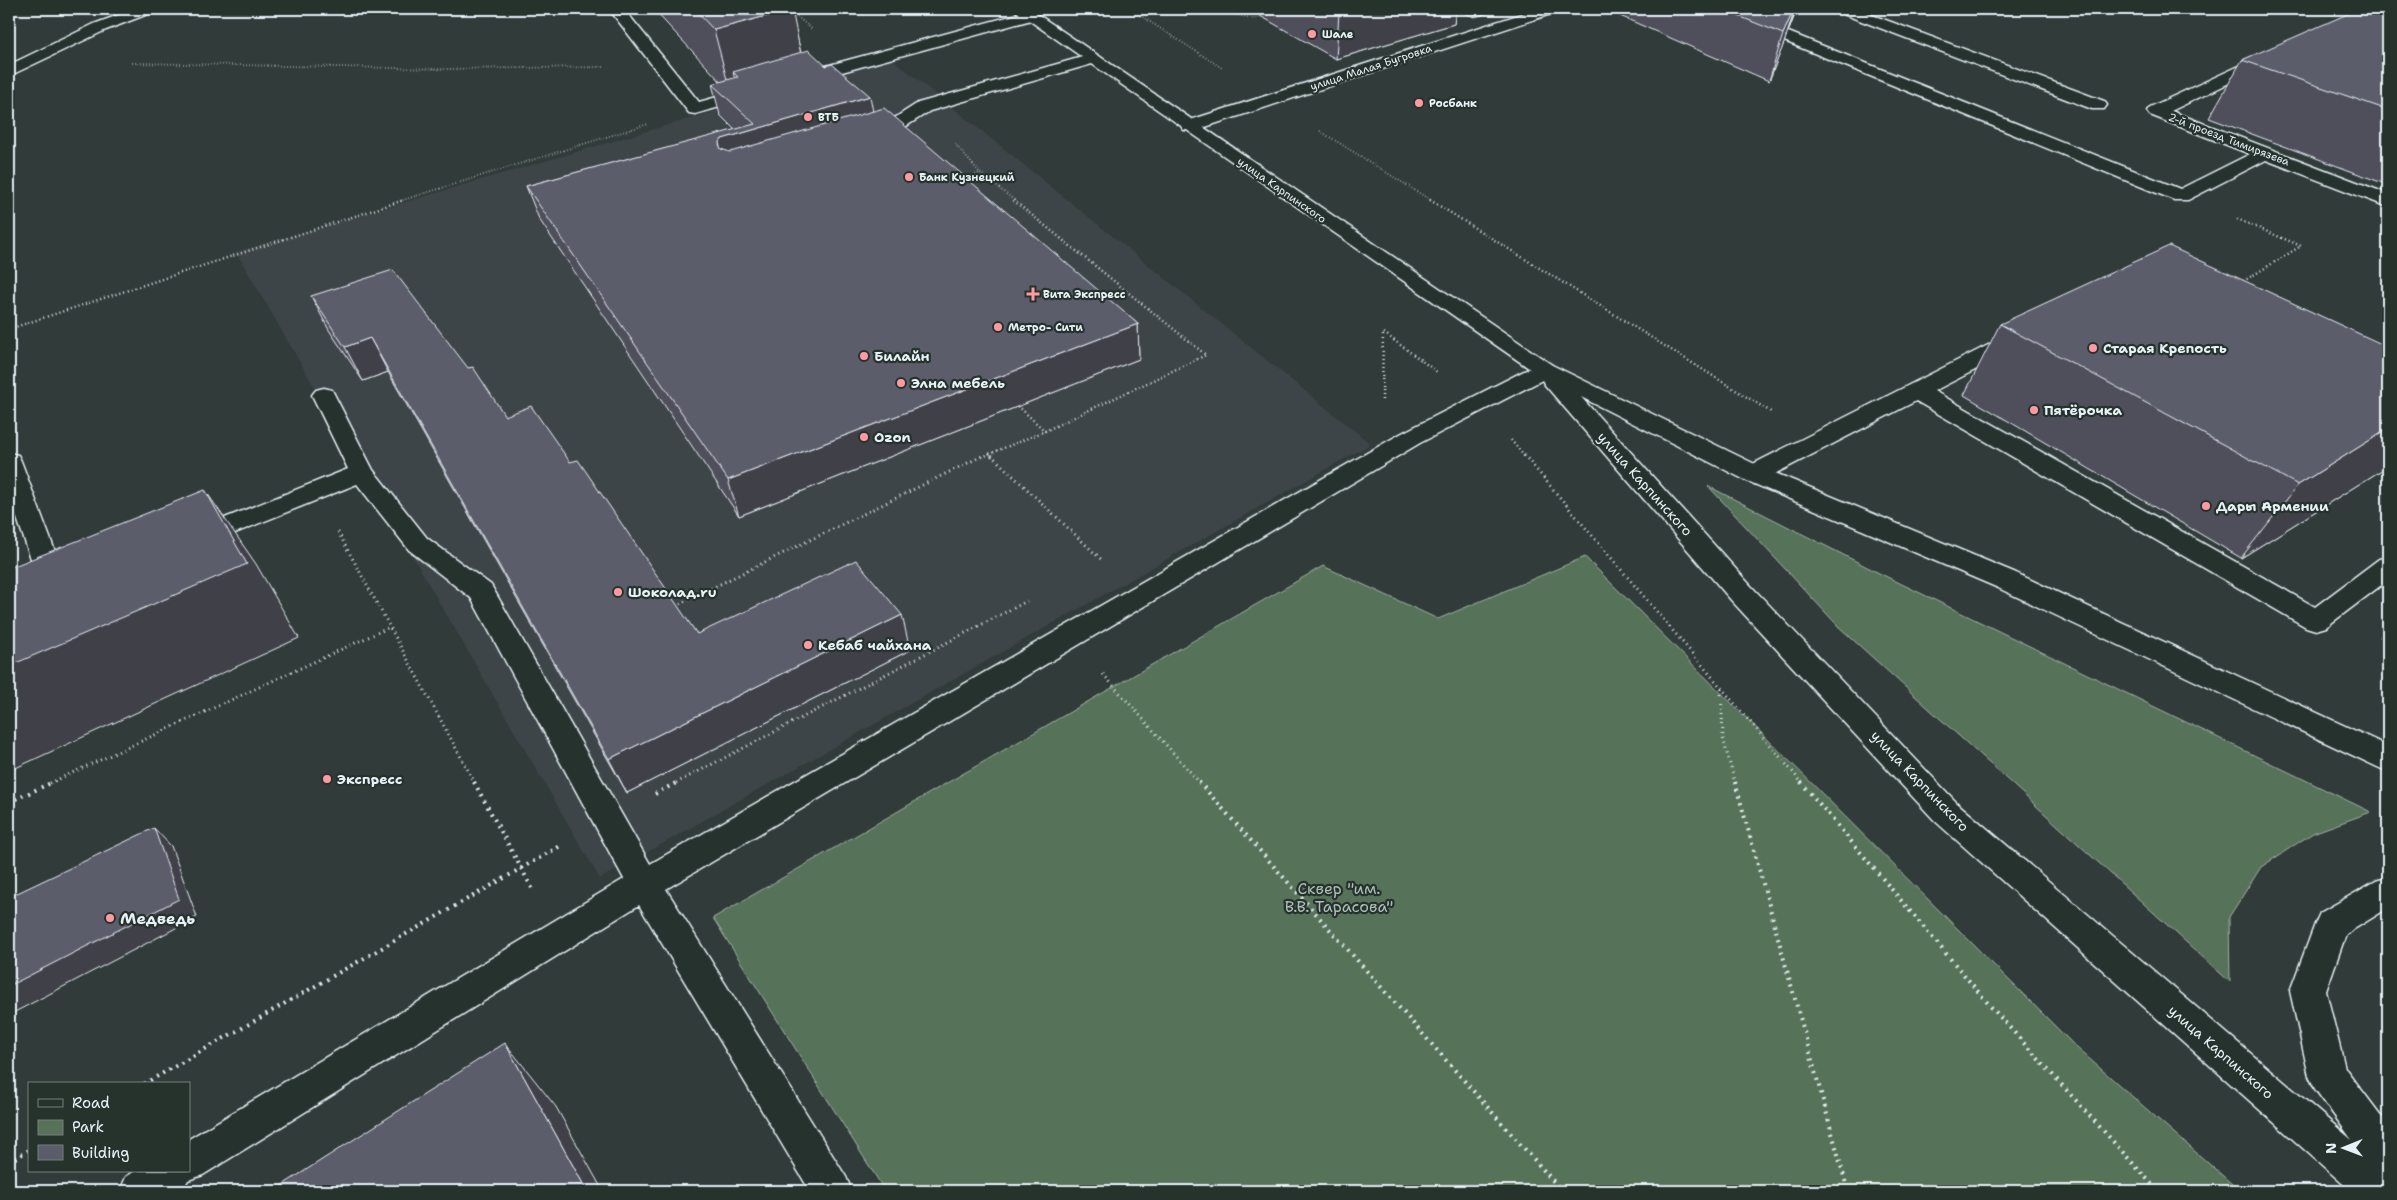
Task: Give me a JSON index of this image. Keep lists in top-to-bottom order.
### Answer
{
  "streets": {
    "main road": ["улица Малая Бугровка", "2-й проезд Тимирязева", "улица Карпинского"]
  },
  "crossings": [
    ["улица Малая Бугровка", "улица Карпинского"]
  ],
  "parks": ["Сквер \"им. В.В. Тарасова\""],
  "places": {
    "other": [
      "Шале",
      "Росбанк",
      "ВТБ",
      "Банк Кузнецкий",
      "Метро- Сити",
      "Старая Крепость",
      "Билайн",
      "Элна мебель",
      "Пятёрочка",
      "Ozon",
      "Дары Армении",
      "Шоколад.ru",
      "Кебаб чайхана",
      "Экспресс",
      "Медведь"
    ],
    "health": ["Вита Экспресс"]
  },
  "legend": ["Road", "Park", "Building"],
  "north": "left"
}
